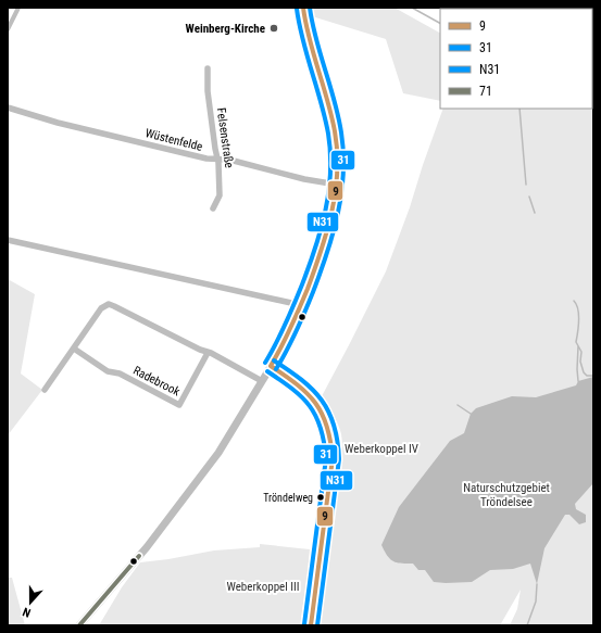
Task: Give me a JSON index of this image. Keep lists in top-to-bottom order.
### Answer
{
  "streets": {
    "street": ["Felsenstraße", "Wüstenfelde", "Radebrook"]
  },
  "crossings": [
    ["Felsenstraße", "Wüstenfelde"]
  ],
  "parks": ["Weberkoppel IV", "Naturschutzgebiet Tröndelsee", "Weberkoppel III"],
  "places": ["Weinberg-Kirche", "Tröndelweg"],
  "lines": [
    "transit line 9",
    "transit line 31",
    "transit line N31",
    "transit line 71"
  ],
  "legend": [
    "9",
    "31",
    "N31",
    "71"
  ],
  "north": "bottom"
}
